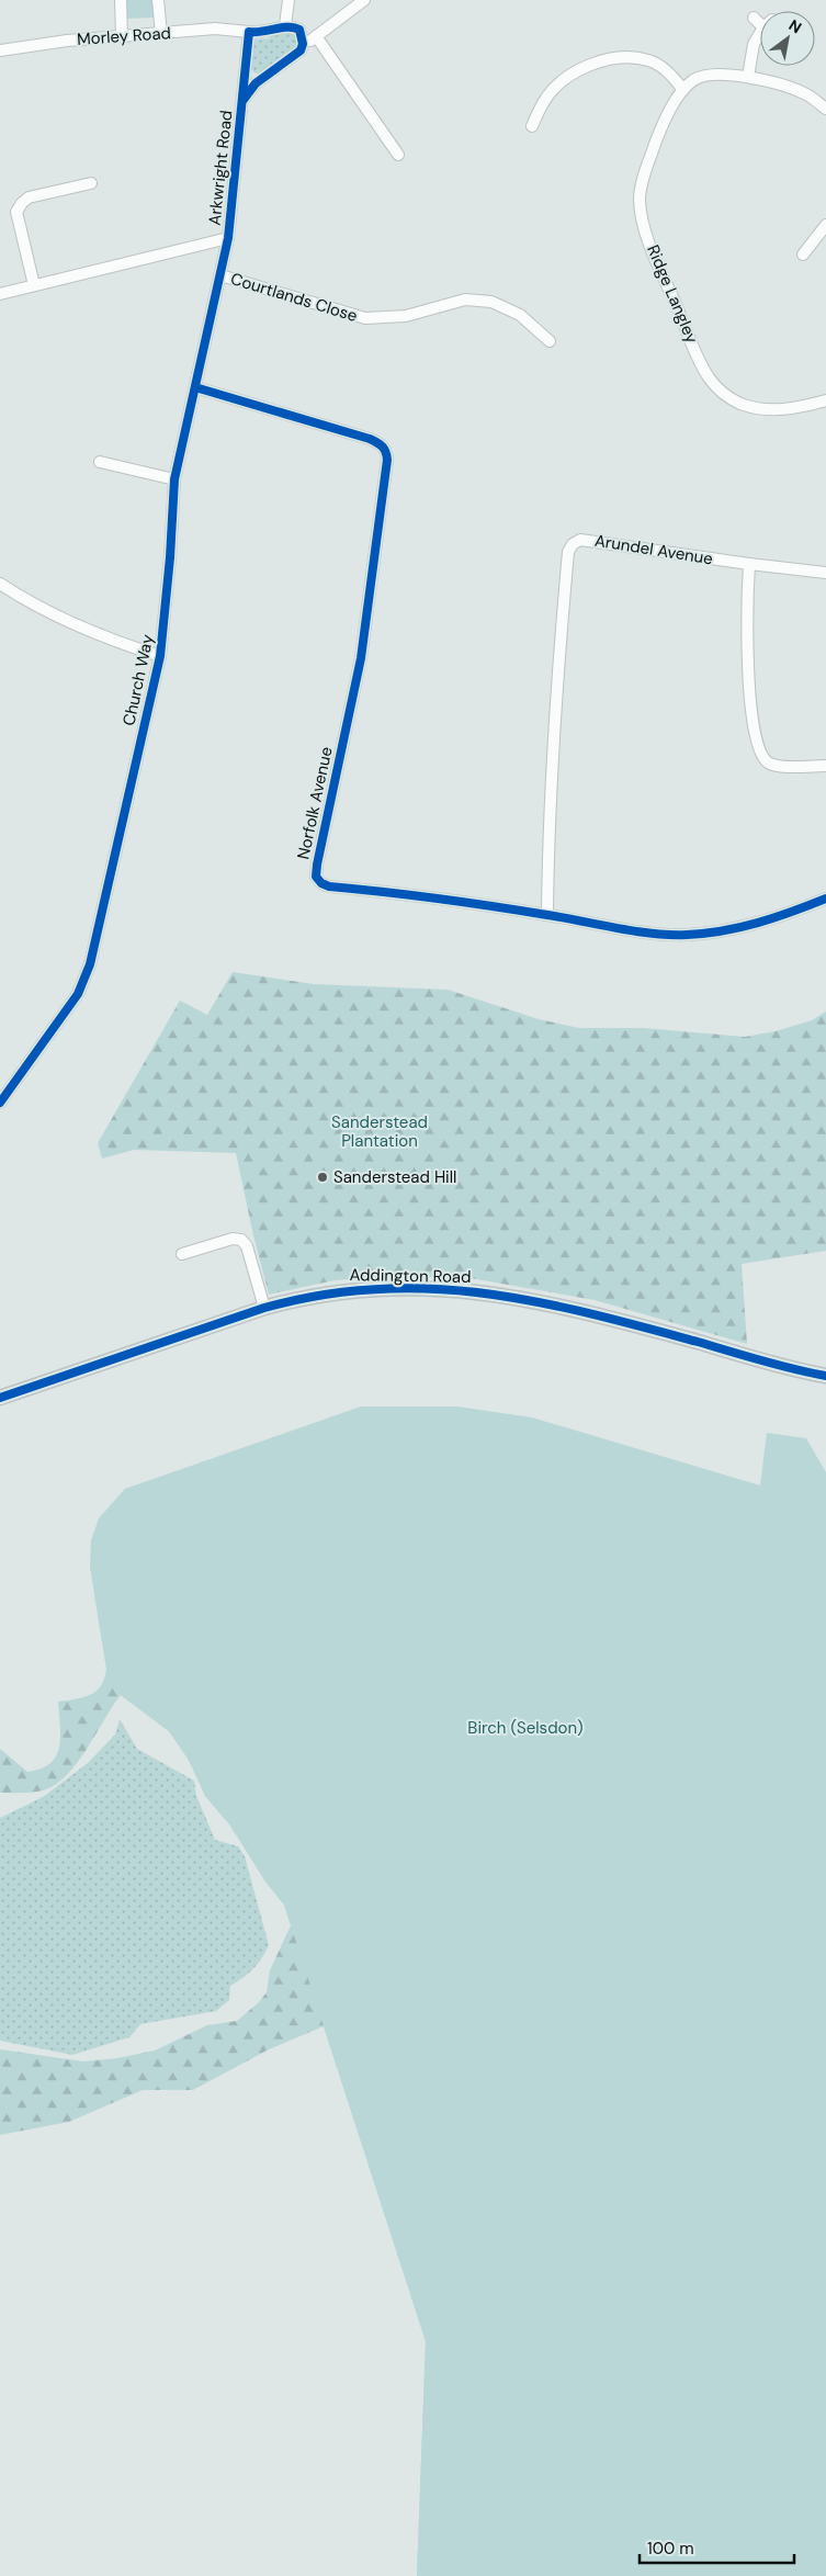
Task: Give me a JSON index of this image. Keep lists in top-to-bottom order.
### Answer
{
  "streets": {
    "main road": ["Addington Road"],
    "street": [
      "Morley Road",
      "Arkwright Road",
      "Ridge Langley",
      "Courtlands Close",
      "Arundel Avenue",
      "Church Way",
      "Norfolk Avenue"
    ]
  },
  "crossings": [
    ["Morley Road", "Arkwright Road"],
    ["Arkwright Road", "Church Way"],
    ["Courtlands Close", "Church Way"],
    ["Arundel Avenue", "Norfolk Avenue"],
    ["Church Way", "Norfolk Avenue"]
  ],
  "parks": ["Sanderstead Plantation", "Birch (Selsdon)"],
  "places": ["Sanderstead Hill"],
  "scale_bar": "100 m",
  "north": "top right"
}
